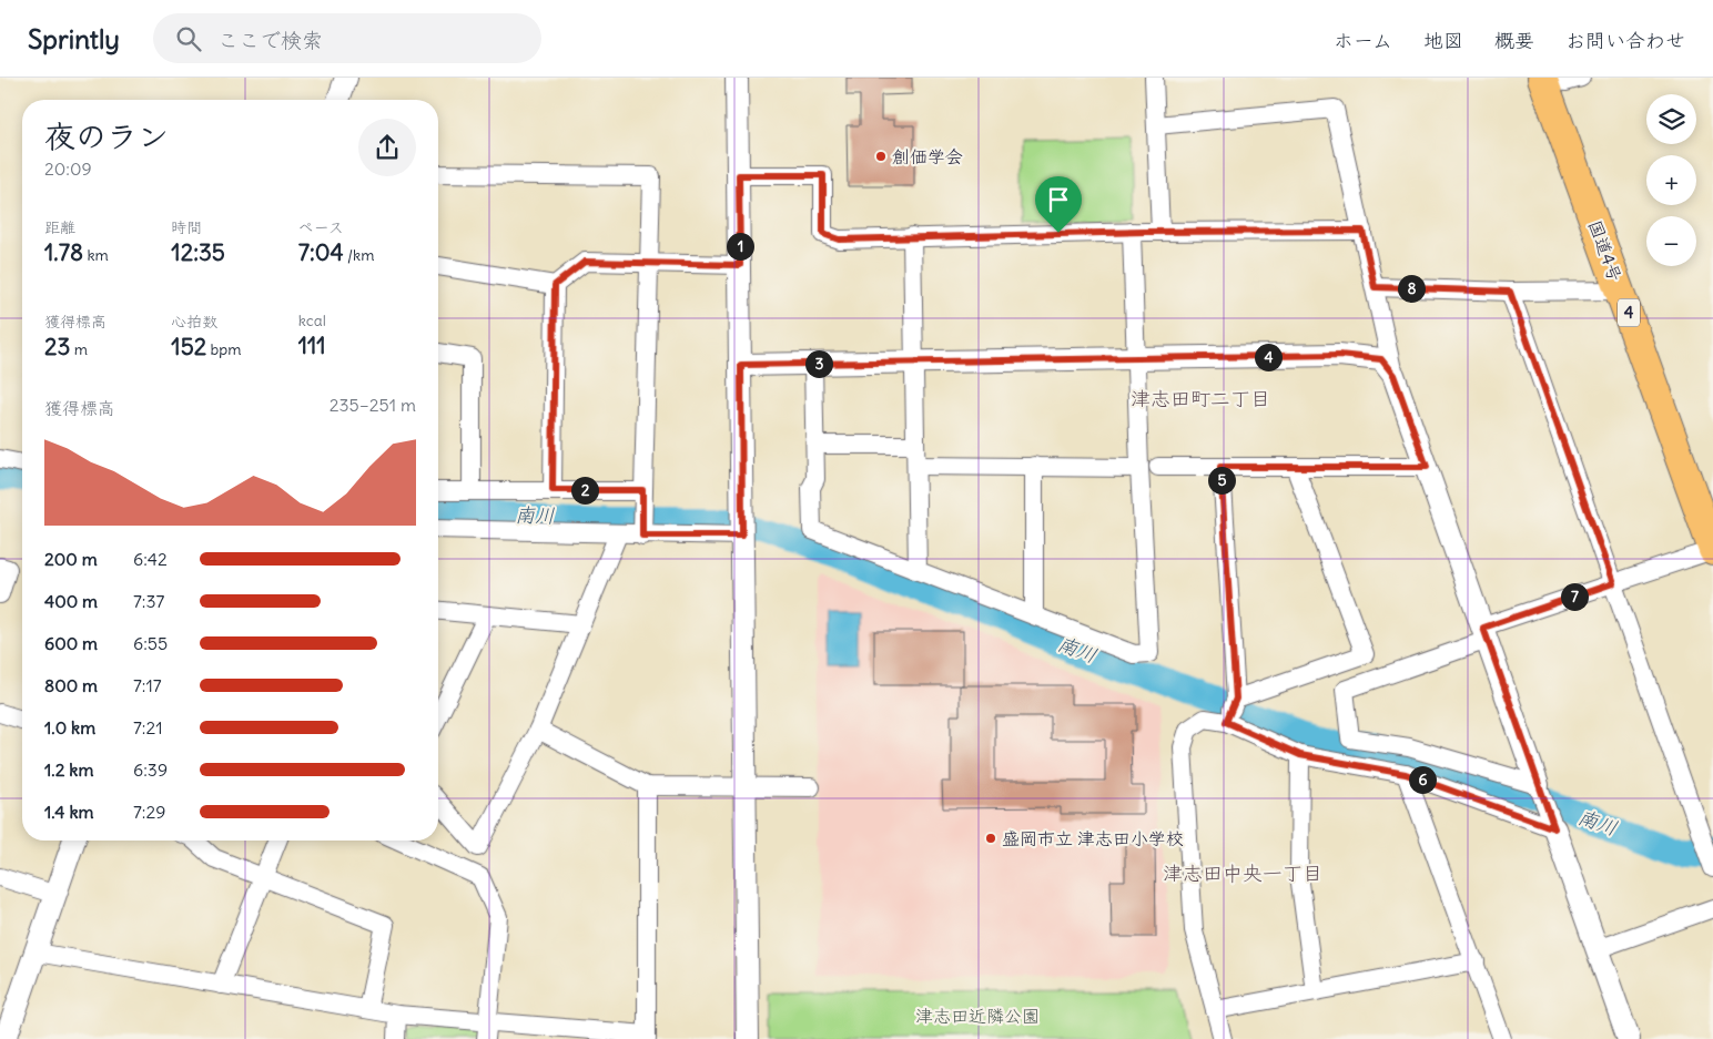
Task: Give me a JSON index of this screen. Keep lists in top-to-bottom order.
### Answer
{
  "streets": {
    "highway": ["国道4号", "4"]
  },
  "districts": ["津志田町二丁目", "津志田中央一丁目"],
  "water": ["南川"],
  "parks": ["津志田近隣公園"],
  "places": ["創価学会", "盛岡市立 津志田小学校"],
  "page": {
    "header": "Sprintly",
    "search": "ここで検索",
    "nav": [
      "ホーム",
      "地図",
      "概要",
      "お問い合わせ"
    ],
    "map_buttons": ["+", "−"],
    "heading": ["夜のラン", "20:09"],
    "stats": [
      ["距離", "1.78 km"],
      ["時間", "12:35"],
      ["ペース", "7:04 /km"],
      ["獲得標高", "23 m"],
      ["心拍数", "152 bpm"],
      ["kcal", "111"]
    ],
    "pins": [
      "1",
      "8",
      "4",
      "3",
      "5",
      "2",
      "7",
      "6"
    ],
    "chart": ["獲得標高", "235–251 m"],
    "list": [
      {
        "name": "200 m",
        "note": "6:42"
      },
      {
        "name": "400 m",
        "note": "7:37"
      },
      {
        "name": "600 m",
        "note": "6:55"
      },
      {
        "name": "800 m",
        "note": "7:17"
      },
      {
        "name": "1.0 km",
        "note": "7:21"
      },
      {
        "name": "1.2 km",
        "note": "6:39"
      },
      {
        "name": "1.4 km",
        "note": "7:29"
      }
    ]
  }
}
